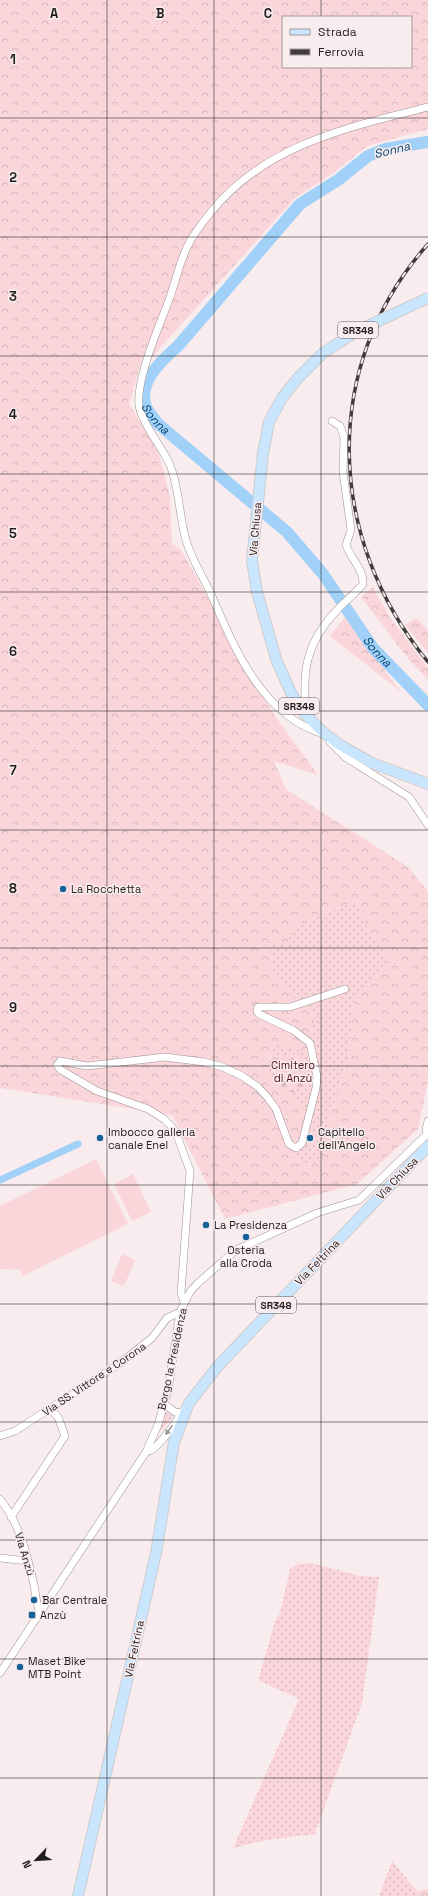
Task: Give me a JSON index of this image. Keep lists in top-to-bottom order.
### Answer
{
  "streets": {
    "main road": ["SR348", "Via Chiusa", "Via Feltrina"],
    "street": ["Borgo la Presidenza", "Via SS. Vittore e Corona", "Via Anzù"]
  },
  "crossings": [
    ["Via Chiusa", "Via Feltrina"],
    ["Via Feltrina", "Borgo la Presidenza"],
    ["Via Feltrina", "Via Anzù"],
    ["Borgo la Presidenza", "Via SS. Vittore e Corona"]
  ],
  "water": ["Sonna"],
  "parks": ["Cimitero di Anzù"],
  "places": {
    "other": [
      "La Rocchetta",
      "Imbocco galleria canale Enel",
      "Capitello dell'Angelo",
      "La Presidenza",
      "Osteria alla Croda",
      "Bar Centrale",
      "Maset Bike MTB Point"
    ],
    "transit": ["Anzù"]
  },
  "legend": ["Strada", "Ferrovia"],
  "north": "bottom left",
  "grid": {
    "columns": ["A", "B", "C"],
    "rows": [
      "1",
      "2",
      "3",
      "4",
      "5",
      "6",
      "7",
      "8",
      "9"
    ]
  }
}
